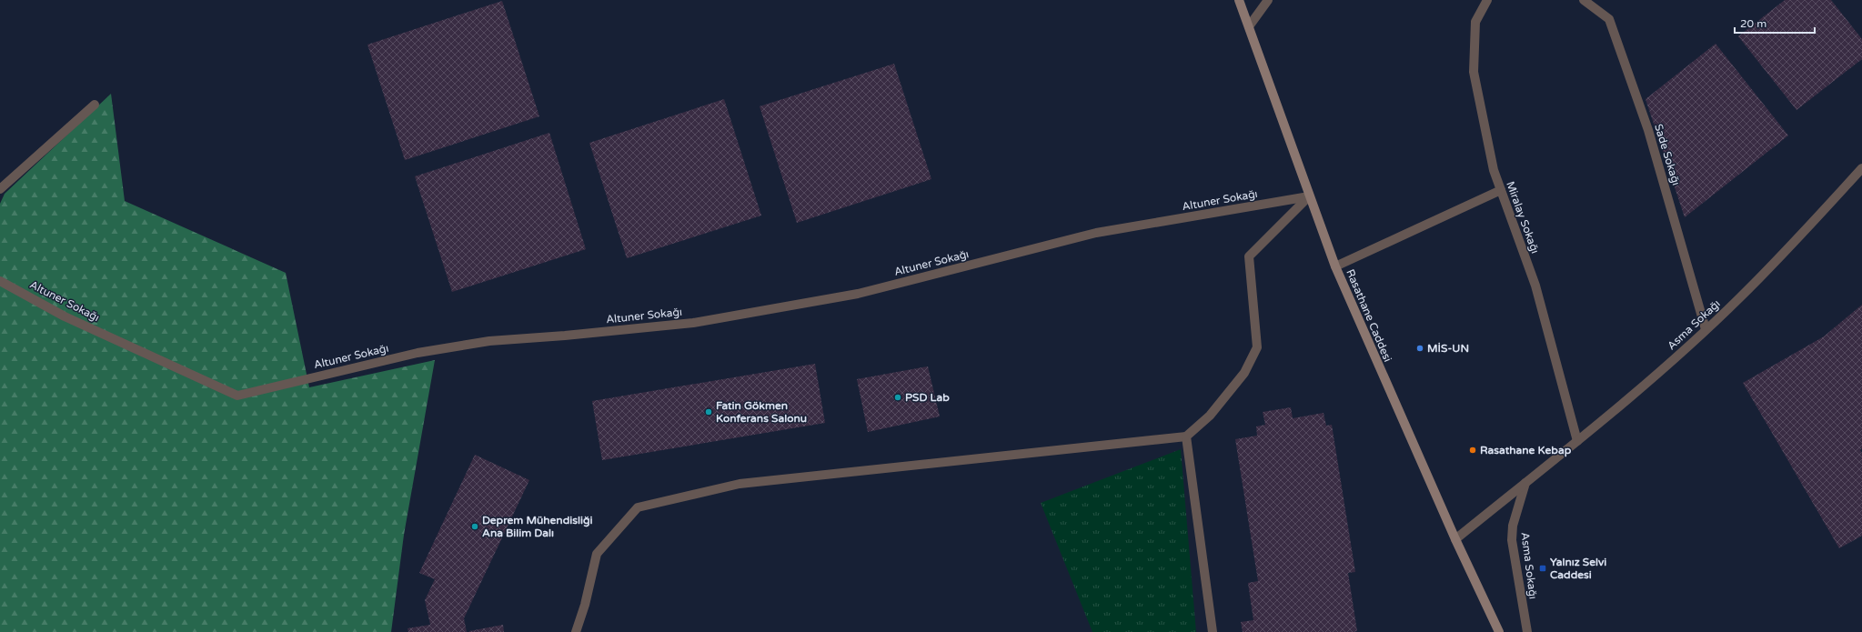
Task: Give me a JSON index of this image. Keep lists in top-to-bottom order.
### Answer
{
  "streets": {
    "street": [
      "Sade Sokağı",
      "Altuner Sokağı",
      "Miralay Sokağı",
      "Rasathane Caddesi",
      "Asma Sokağı"
    ]
  },
  "crossings": [
    ["Sade Sokağı", "Asma Sokağı"],
    ["Altuner Sokağı", "Rasathane Caddesi"],
    ["Miralay Sokağı", "Asma Sokağı"],
    ["Rasathane Caddesi", "Asma Sokağı"]
  ],
  "places": {
    "other": [
      "MİS-UN",
      "PSD Lab",
      "Fatin Gökmen Konferans Salonu",
      "Rasathane Kebap",
      "Deprem Mühendisliği Ana Bilim Dalı"
    ],
    "transit": ["Yalnız Selvi Caddesi"]
  },
  "scale_bar": "20 m"
}
